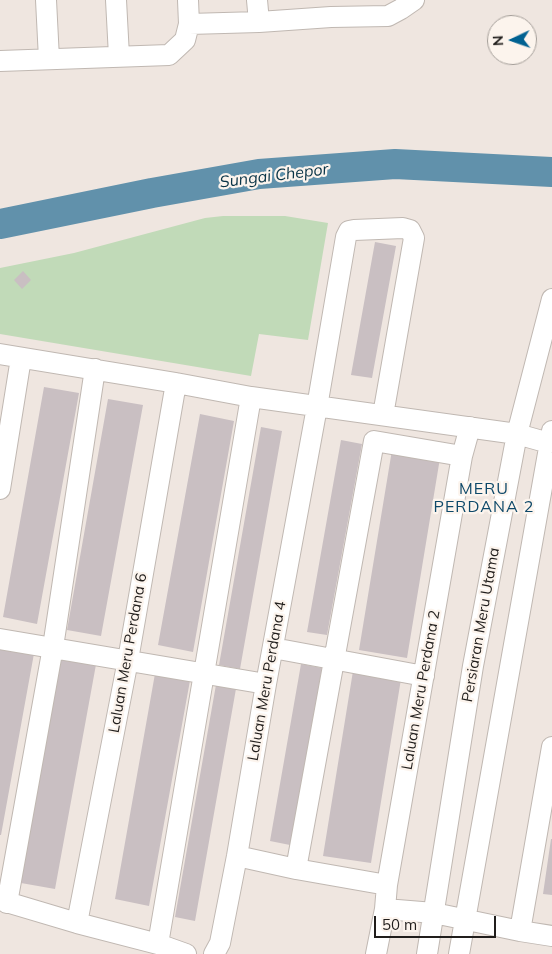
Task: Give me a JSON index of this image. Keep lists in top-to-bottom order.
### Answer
{
  "streets": {
    "street": [
      "Persiaran Meru Utama",
      "Laluan Meru Perdana 6",
      "Laluan Meru Perdana 4",
      "Laluan Meru Perdana 2"
    ]
  },
  "districts": ["MERU PERDANA 2"],
  "water": ["Sungai Chepor"],
  "scale_bar": "50 m",
  "north": "left"
}
